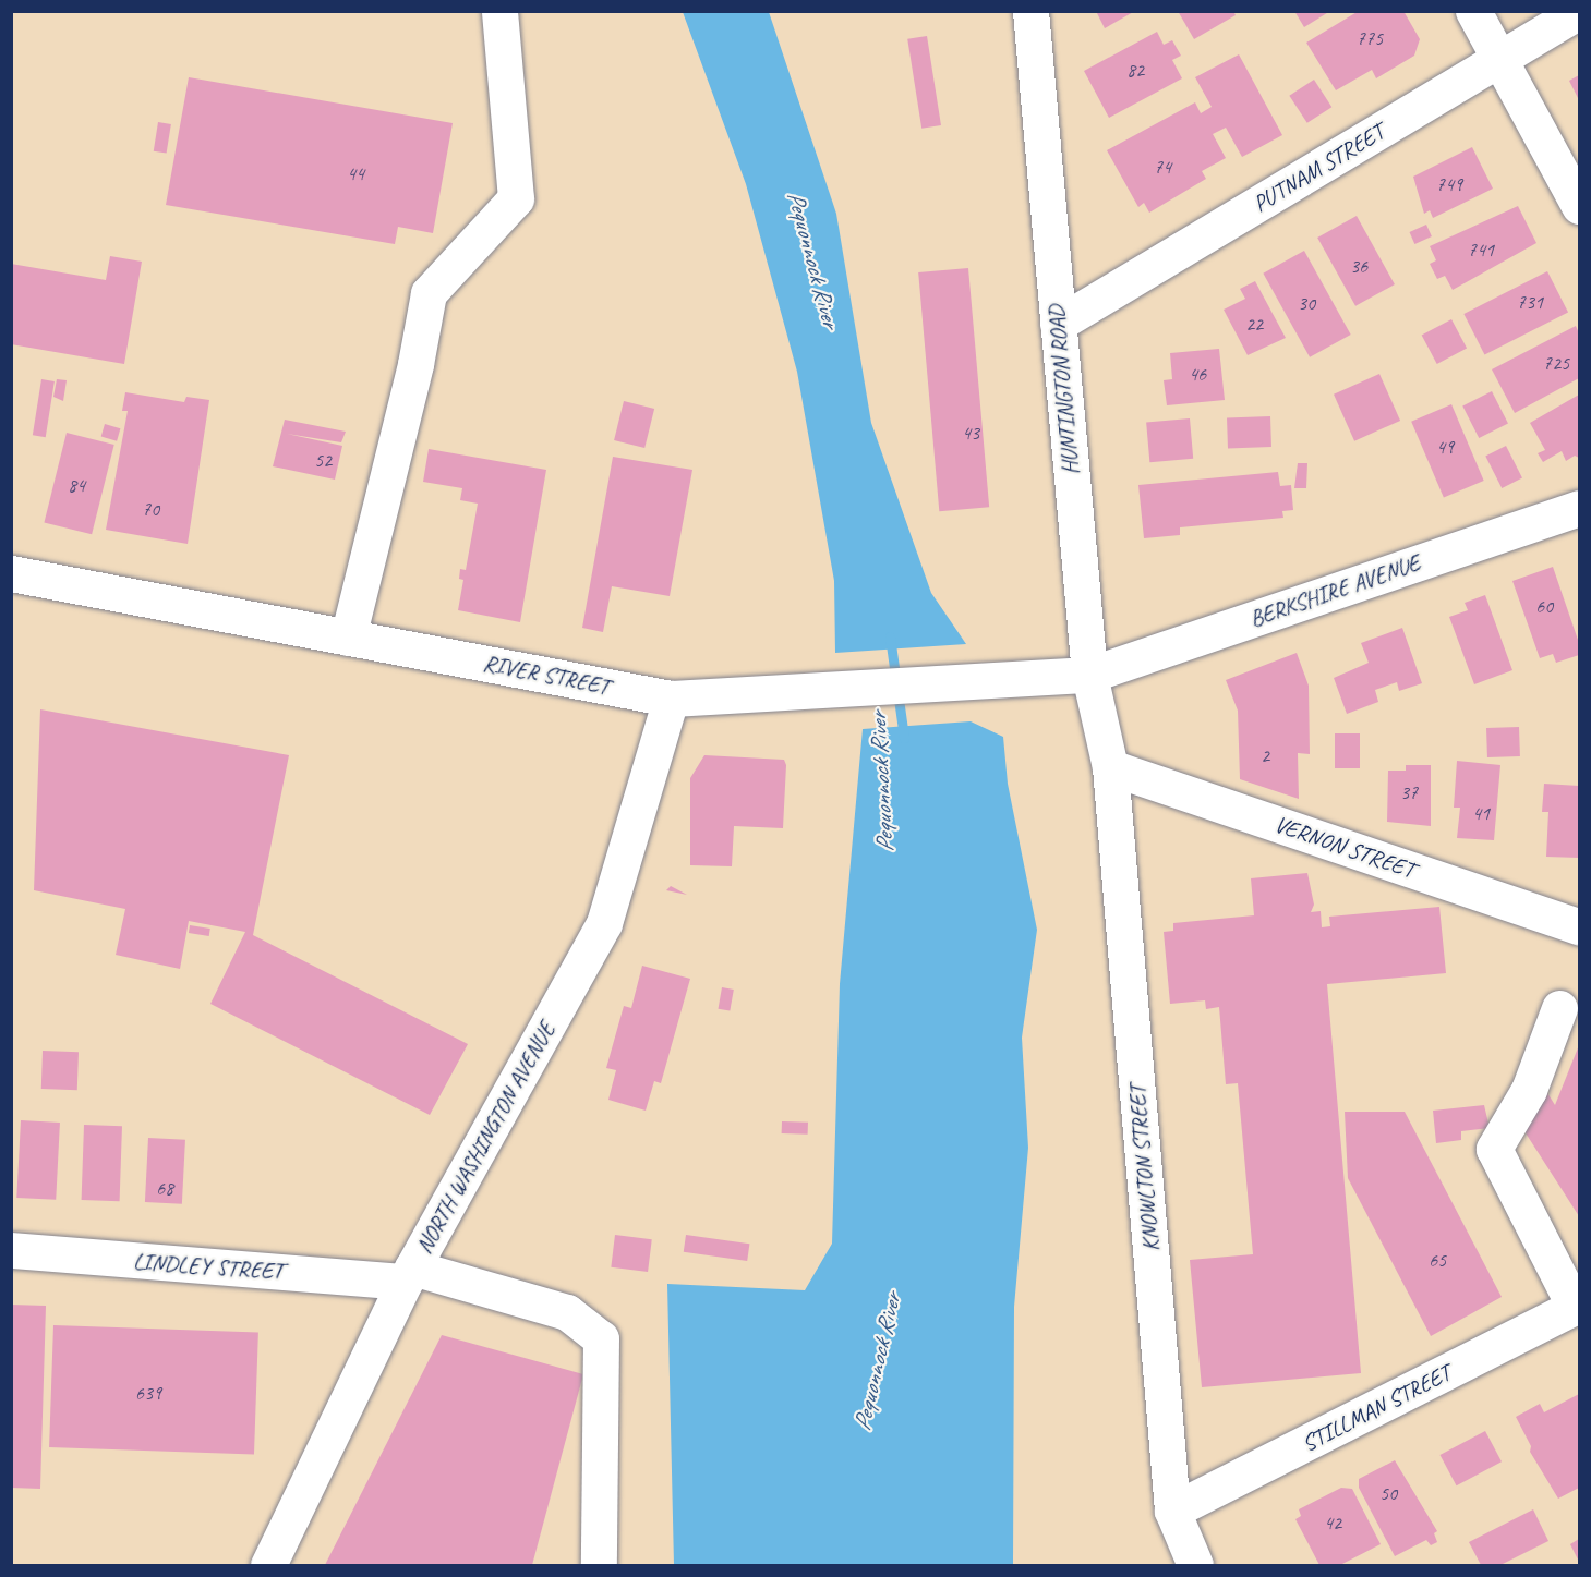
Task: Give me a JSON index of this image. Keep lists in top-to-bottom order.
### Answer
{
  "streets": {
    "main road": [
      "PUTNAM STREET",
      "HUNTINGTON ROAD",
      "BERKSHIRE AVENUE",
      "RIVER STREET",
      "VERNON STREET",
      "NORTH WASHINGTON AVENUE",
      "KNOWLTON STREET",
      "LINDLEY STREET",
      "STILLMAN STREET"
    ]
  },
  "crossings": [
    ["PUTNAM STREET", "HUNTINGTON ROAD"],
    ["HUNTINGTON ROAD", "BERKSHIRE AVENUE"],
    ["HUNTINGTON ROAD", "RIVER STREET"],
    ["HUNTINGTON ROAD", "VERNON STREET"],
    ["HUNTINGTON ROAD", "KNOWLTON STREET"],
    ["BERKSHIRE AVENUE", "RIVER STREET"],
    ["RIVER STREET", "NORTH WASHINGTON AVENUE"],
    ["VERNON STREET", "KNOWLTON STREET"],
    ["NORTH WASHINGTON AVENUE", "LINDLEY STREET"],
    ["KNOWLTON STREET", "STILLMAN STREET"]
  ],
  "water": ["Pequonnock River"],
  "house_numbers": [
    "775",
    "82",
    "74",
    "44",
    "749",
    "741",
    "36",
    "731",
    "30",
    "22",
    "725",
    "46",
    "43",
    "49",
    "52",
    "84",
    "70",
    "60",
    "2",
    "37",
    "41",
    "68",
    "65",
    "639",
    "50",
    "42"
  ]
}
